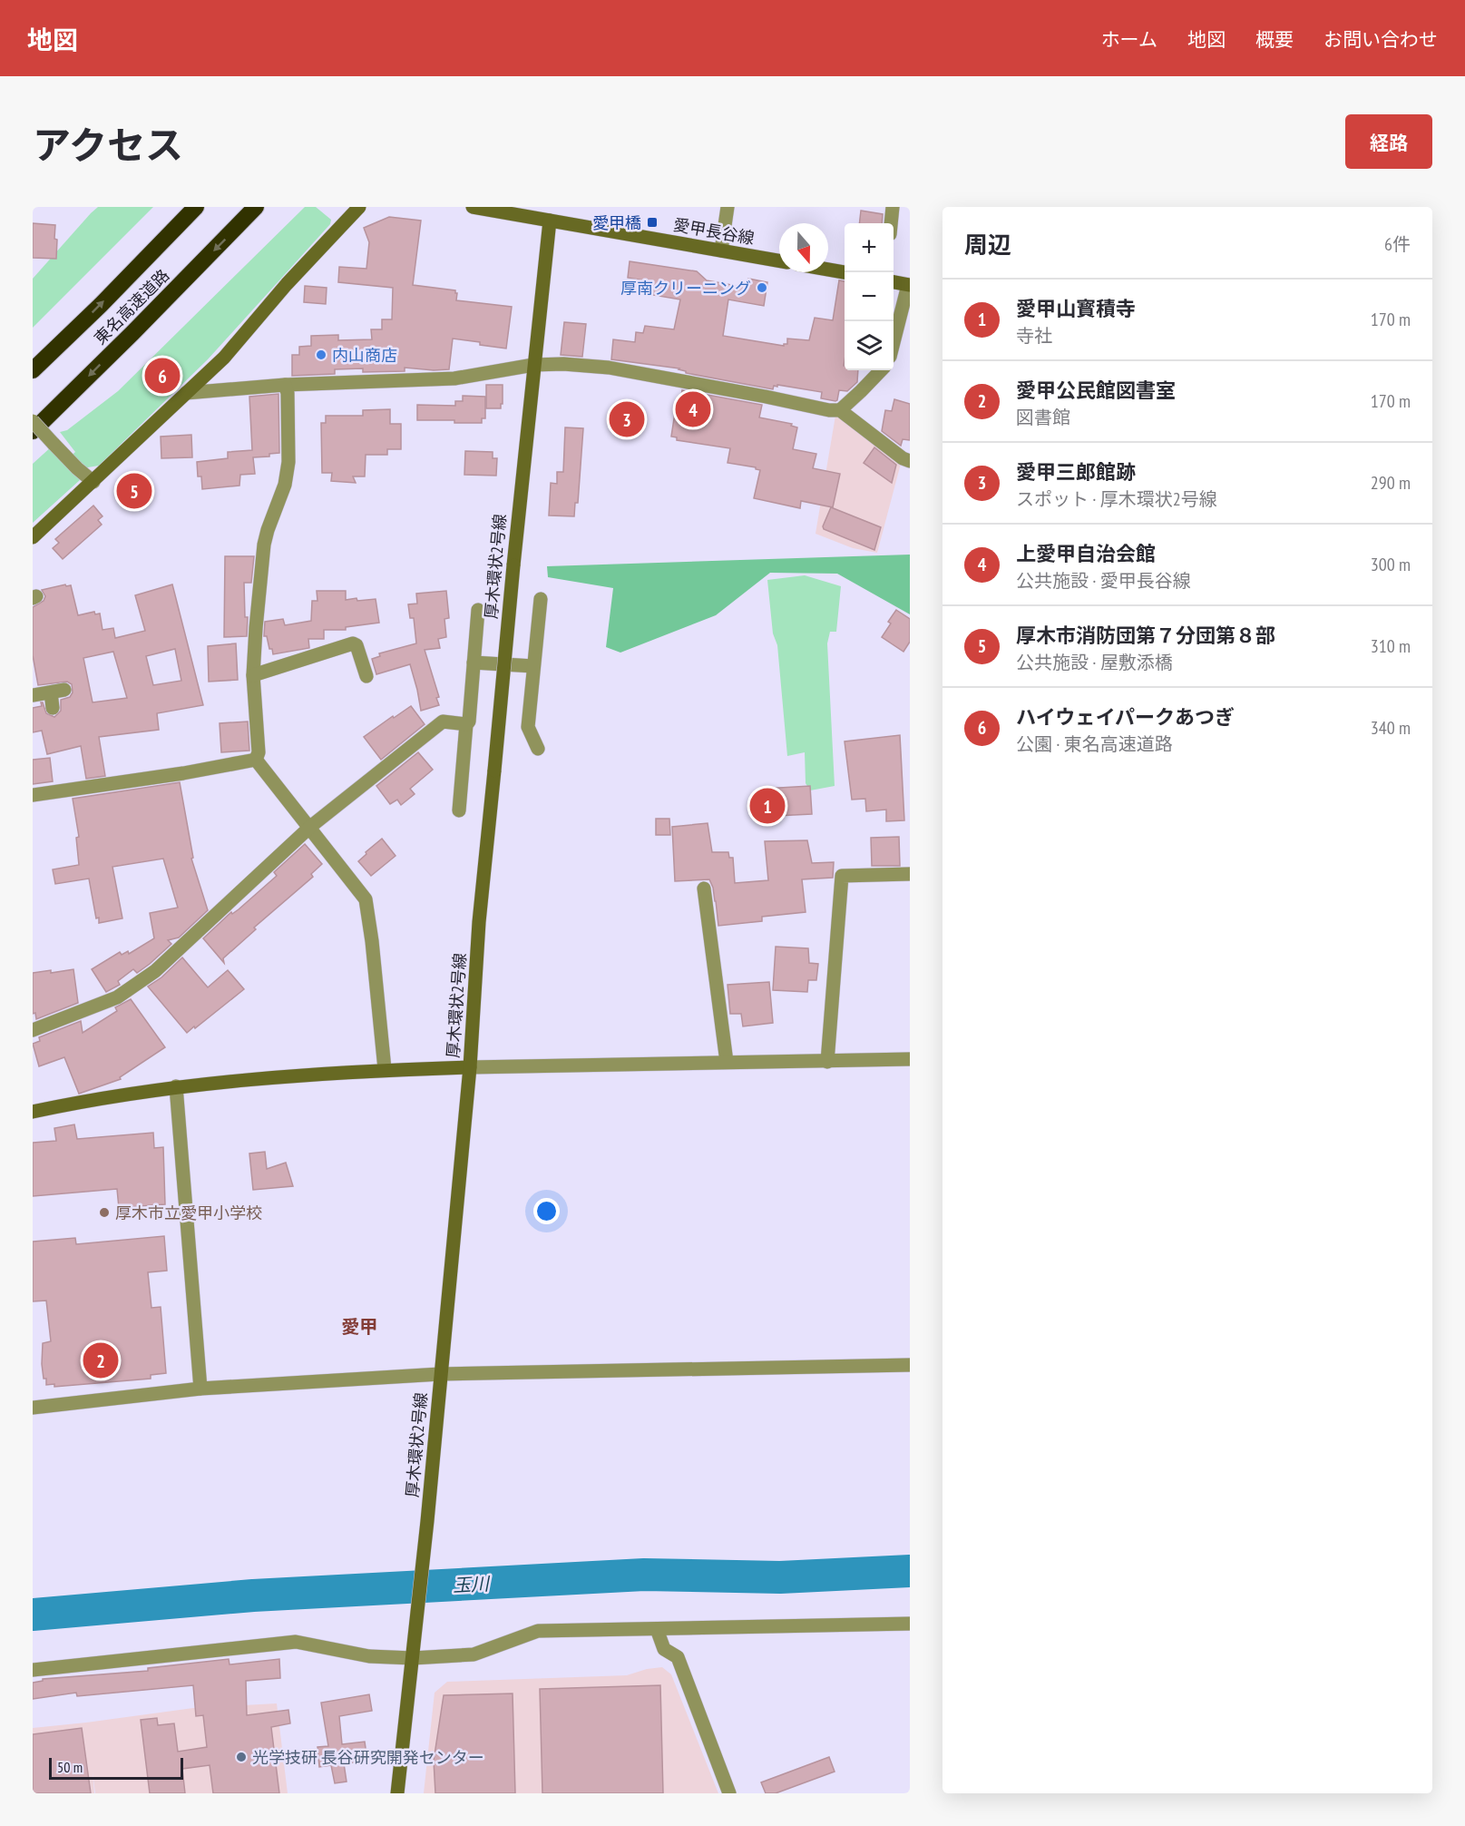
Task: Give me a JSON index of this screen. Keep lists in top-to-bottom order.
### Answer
{
  "streets": {
    "highway": ["東名高速道路"],
    "street": ["愛甲長谷線", "厚木環状2号線"]
  },
  "crossings": [
    ["愛甲長谷線", "厚木環状2号線"]
  ],
  "districts": ["愛甲"],
  "water": ["玉川"],
  "places": {
    "transit": ["愛甲橋"],
    "other": [
      "厚南クリーニング",
      "内山商店",
      "厚木市立愛甲小学校",
      "光学技研 長谷研究開発センター"
    ]
  },
  "scale_bar": "50 m",
  "north": "bottom",
  "page": {
    "header": "地図",
    "nav": [
      "ホーム",
      "地図",
      "概要",
      "お問い合わせ"
    ],
    "title": "アクセス",
    "buttons": "経路",
    "heading": ["周辺", "6件"],
    "map_buttons": ["+", "−"],
    "list": [
      {
        "mark": "1",
        "name": "愛甲山寳積寺",
        "note": "寺社",
        "value": "170 m"
      },
      {
        "mark": "2",
        "name": "愛甲公民館図書室",
        "note": "図書館",
        "value": "170 m"
      },
      {
        "mark": "3",
        "name": "愛甲三郎館跡",
        "note": "スポット · 厚木環状2号線",
        "value": "290 m"
      },
      {
        "mark": "4",
        "name": "上愛甲自治会館",
        "note": "公共施設 · 愛甲長谷線",
        "value": "300 m"
      },
      {
        "mark": "5",
        "name": "厚木市消防団第７分団第８部",
        "note": "公共施設 · 屋敷添橋",
        "value": "310 m"
      },
      {
        "mark": "6",
        "name": "ハイウェイパークあつぎ",
        "note": "公園 · 東名高速道路",
        "value": "340 m"
      }
    ],
    "pins": [
      "6",
      "4",
      "3",
      "5",
      "1",
      "2"
    ],
    "scale": "50 m"
  }
}
